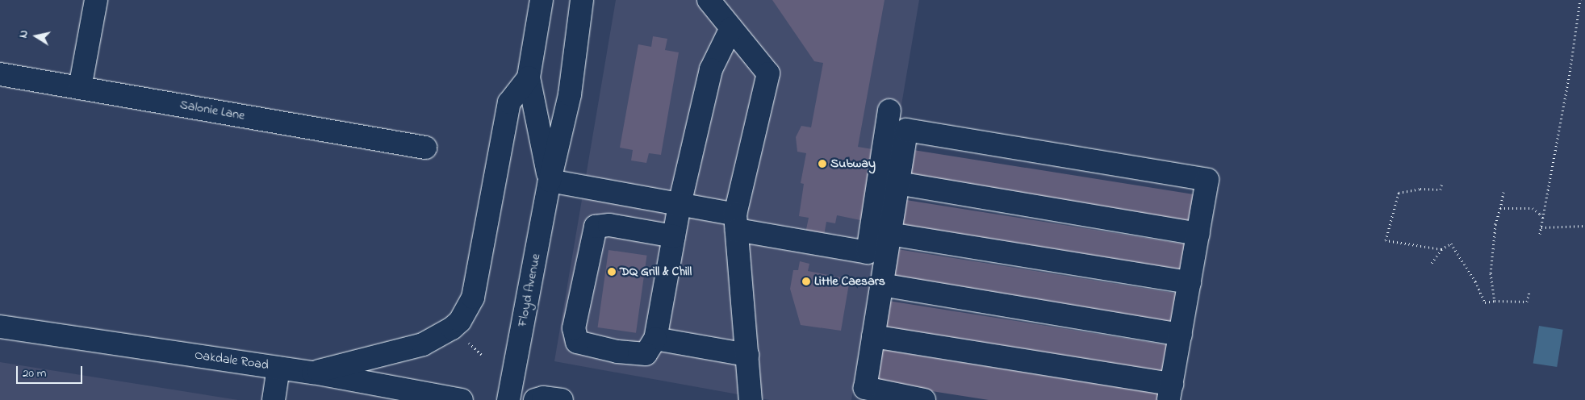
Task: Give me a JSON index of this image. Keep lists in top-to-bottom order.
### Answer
{
  "streets": {
    "street": ["Salonie Lane", "Floyd Avenue", "Oakdale Road"]
  },
  "places": ["Subway", "DQ Grill & Chill", "Little Caesars"],
  "scale_bar": "20 m",
  "north": "left"
}
